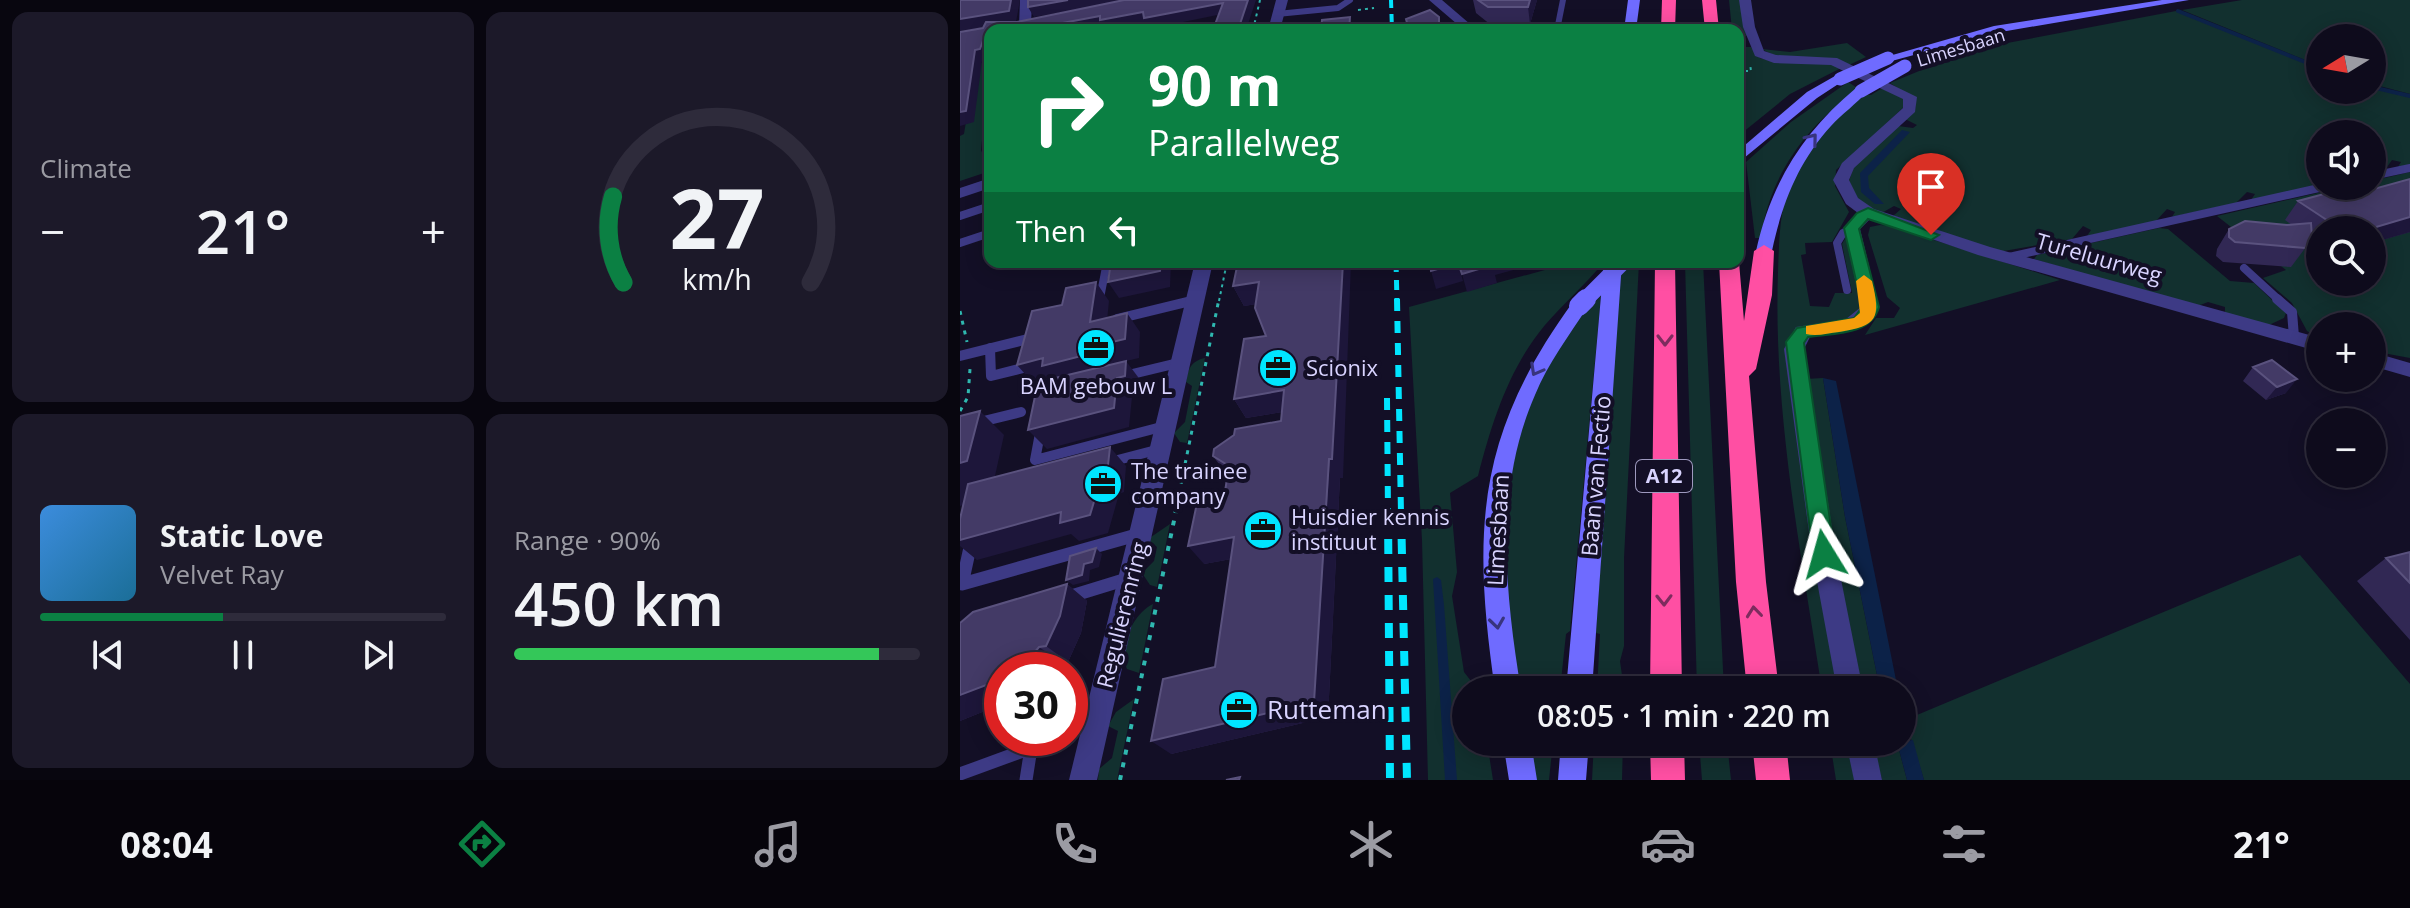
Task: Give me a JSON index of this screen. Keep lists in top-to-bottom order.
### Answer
{
  "streets": {
    "highway": ["A12"],
    "main road": ["Limesbaan", "Baan van Fectio"],
    "street": ["Tureluurweg", "Regulierenring"]
  },
  "places": {
    "office": [
      "BAM gebouw L",
      "Scionix",
      "The trainee company",
      "Huisdier kennis instituut",
      "Rutteman"
    ]
  },
  "north": "left",
  "page": {
    "tile": [
      "Climate",
      ["Range · 90%", "450 km"]
    ],
    "map_buttons": ["+", "−"],
    "turn": ["90 m", "Parallelweg"],
    "then": "Then",
    "heat": ["−", "21°", "+"],
    "song": ["Static Love", "Velvet Ray"],
    "limit": "30",
    "trip": "08:05 · 1 min · 220 m",
    "tabs": ["08:04", "21°"],
    "gauge": ["27", "km/h"]
  }
}
